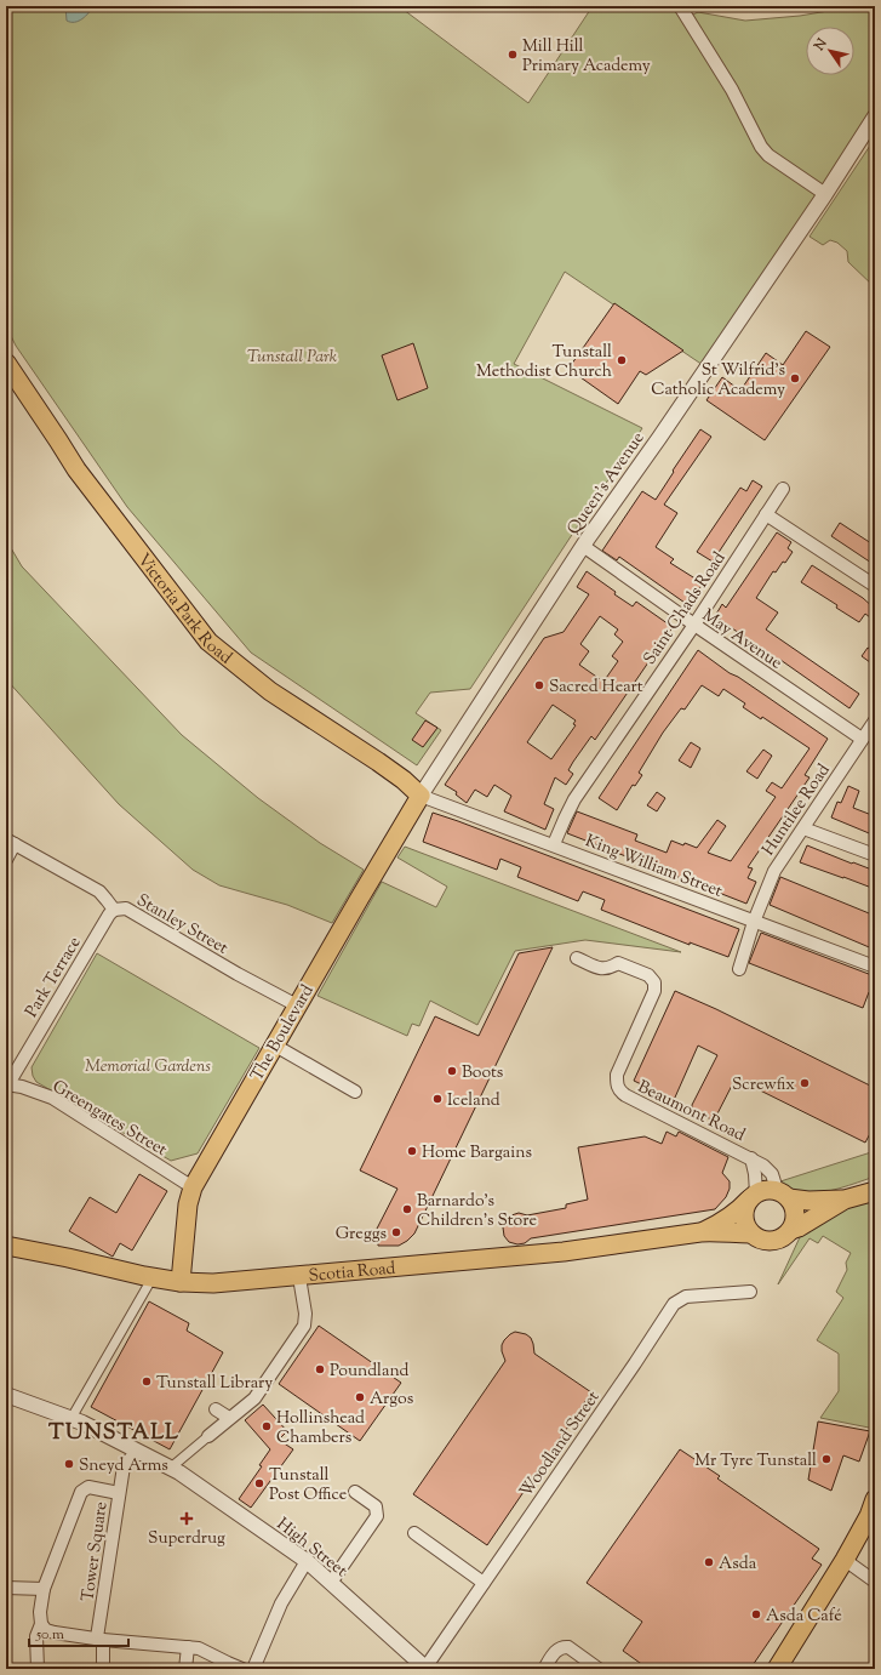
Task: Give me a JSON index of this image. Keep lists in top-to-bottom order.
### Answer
{
  "streets": {
    "main road": ["Victoria Park Road", "The Boulevard", "Scotia Road"],
    "street": [
      "Queen's Avenue",
      "Saint Chads Road",
      "May Avenue",
      "Huntilee Road",
      "King William Street",
      "Stanley Street",
      "Park Terrace",
      "Beaumont Road",
      "Greengates Street",
      "Woodland Street",
      "High Street",
      "Tower Square"
    ]
  },
  "crossings": [
    ["Queen's Avenue", "Victoria Park Road"],
    ["Queen's Avenue", "May Avenue"],
    ["Queen's Avenue", "King William Street"],
    ["Queen's Avenue", "The Boulevard"],
    ["Victoria Park Road", "King William Street"],
    ["Victoria Park Road", "The Boulevard"],
    ["Saint Chads Road", "May Avenue"],
    ["Saint Chads Road", "King William Street"],
    ["May Avenue", "Huntilee Road"],
    ["Huntilee Road", "King William Street"],
    ["King William Street", "The Boulevard"],
    ["Stanley Street", "Park Terrace"],
    ["Stanley Street", "The Boulevard"],
    ["Park Terrace", "Greengates Street"],
    ["The Boulevard", "Greengates Street"],
    ["The Boulevard", "Scotia Road"],
    ["Beaumont Road", "Scotia Road"],
    ["Woodland Street", "High Street"],
    ["High Street", "Tower Square"]
  ],
  "districts": ["TUNSTALL"],
  "parks": ["Tunstall Park", "Memorial Gardens"],
  "places": {
    "other": [
      "Mill Hill Primary Academy",
      "Tunstall Methodist Church",
      "St Wilfrid's Catholic Academy",
      "Sacred Heart",
      "Boots",
      "Screwfix",
      "Iceland",
      "Home Bargains",
      "Barnardo's Children's Store",
      "Greggs",
      "Poundland",
      "Tunstall Library",
      "Argos",
      "Hollinshead Chambers",
      "Mr Tyre Tunstall",
      "Sneyd Arms",
      "Tunstall Post Office",
      "Asda",
      "Asda Café"
    ],
    "health": ["Superdrug"]
  },
  "scale_bar": "50 m",
  "north": "top left"
}
